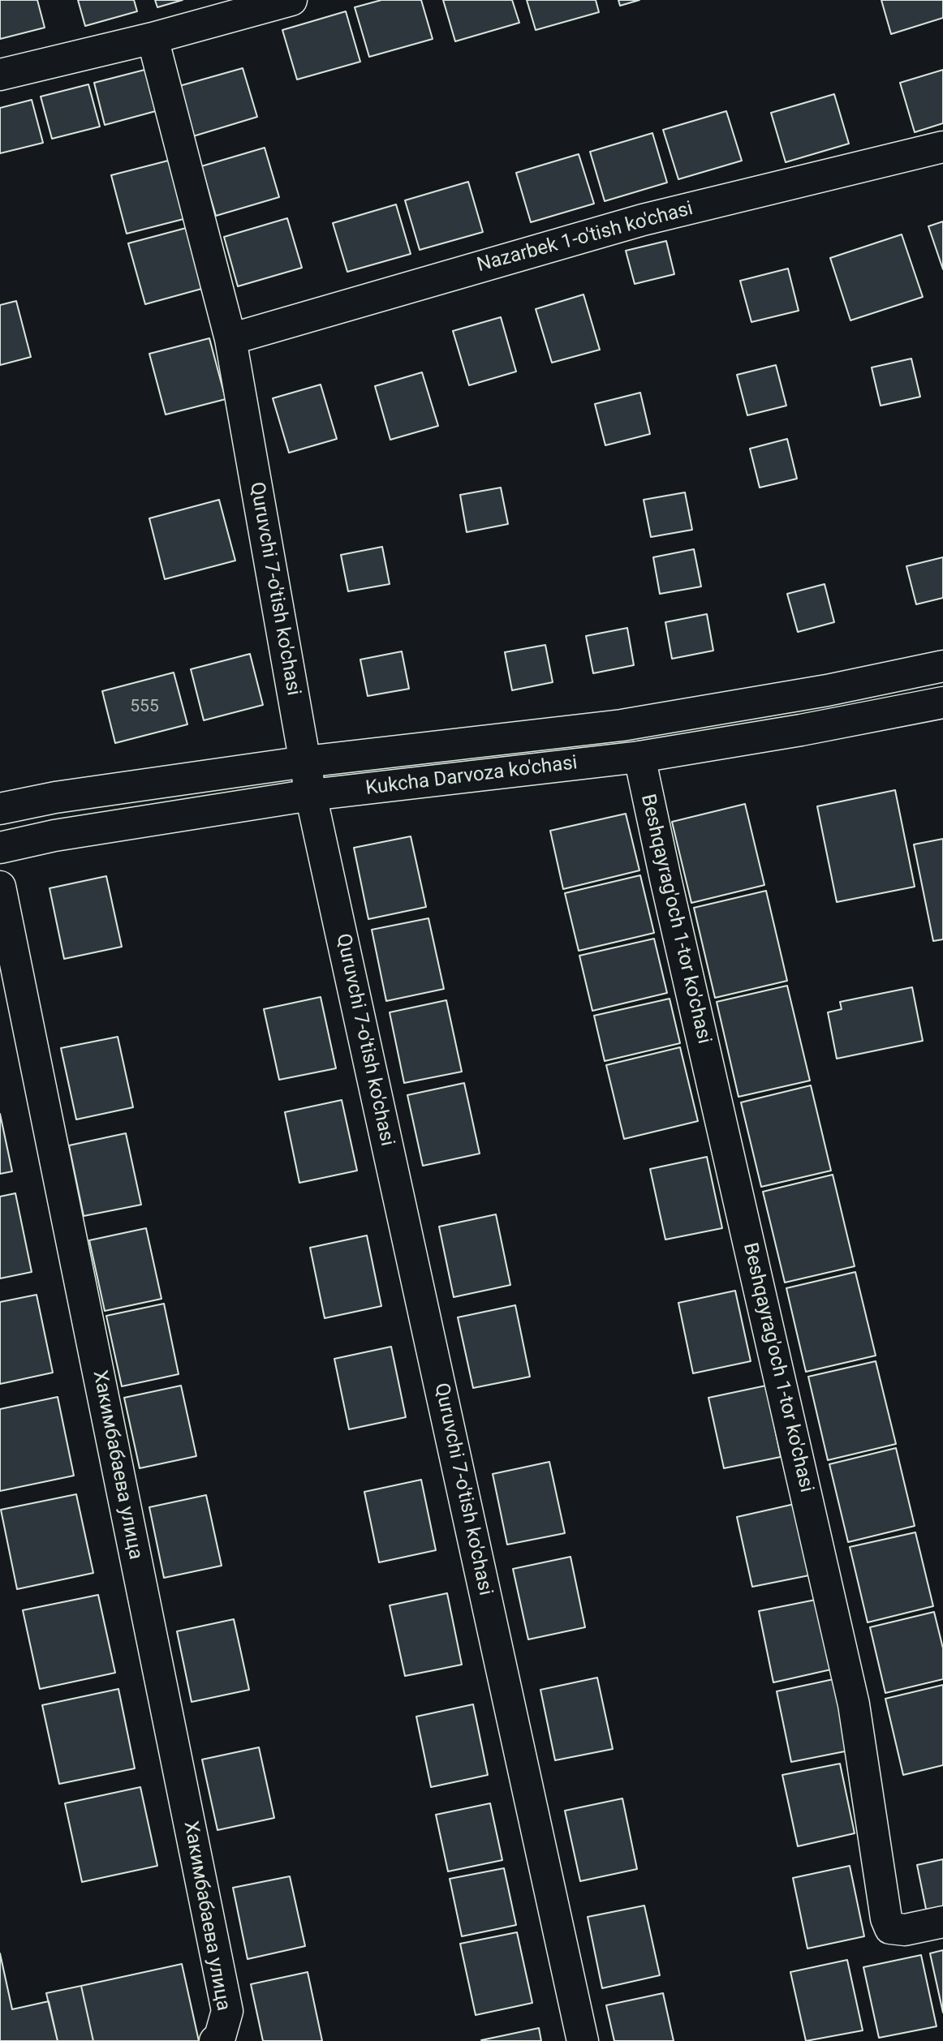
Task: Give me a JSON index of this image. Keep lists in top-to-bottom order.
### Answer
{
  "streets": {
    "street": [
      "Nazarbek 1-o'tish ko'chasi",
      "Quruvchi 7-o'tish ko'chasi",
      "Kukcha Darvoza ko'chasi",
      "Beshqayrag'och 1-tor ko'chasi",
      "Хакимбабаева улица"
    ]
  },
  "crossings": [
    ["Nazarbek 1-o'tish ko'chasi", "Quruvchi 7-o'tish ko'chasi"],
    ["Quruvchi 7-o'tish ko'chasi", "Kukcha Darvoza ko'chasi"],
    ["Kukcha Darvoza ko'chasi", "Beshqayrag'och 1-tor ko'chasi"]
  ],
  "house_numbers": ["555"]
}
